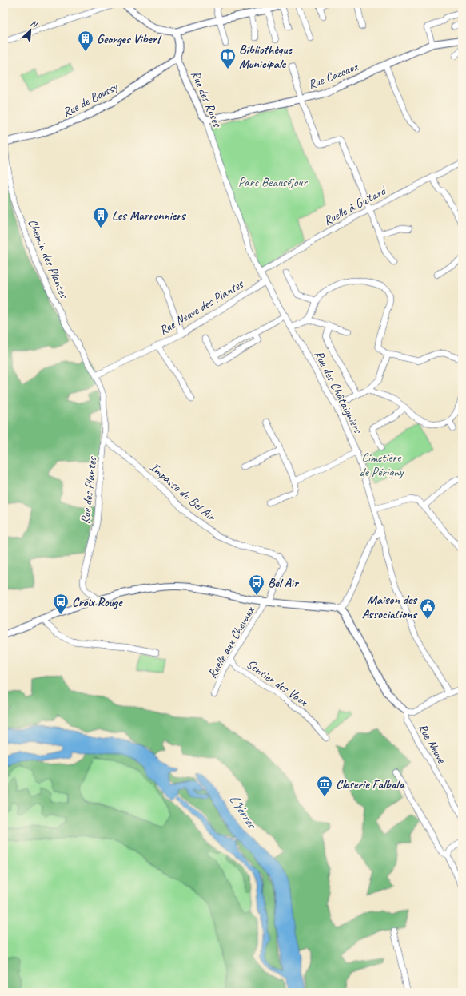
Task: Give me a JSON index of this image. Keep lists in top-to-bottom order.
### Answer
{
  "streets": {
    "street": [
      "Rue Cazeaux",
      "Rue des Roses",
      "Rue de Boussy",
      "Ruelle à Guitard",
      "Chemin des Plantes",
      "Rue Neuve des Plantes",
      "Rue des Châtaigniers",
      "Rue des Plantes",
      "Impasse du Bel Air",
      "Ruelle aux Chevaux",
      "Sentier des Vaux",
      "Rue Neuve"
    ]
  },
  "crossings": [
    ["Rue Cazeaux", "Rue des Roses"],
    ["Rue des Roses", "Rue de Boussy"],
    ["Rue des Roses", "Ruelle à Guitard"],
    ["Rue des Roses", "Rue des Châtaigniers"],
    ["Rue de Boussy", "Chemin des Plantes"],
    ["Ruelle à Guitard", "Rue des Châtaigniers"],
    ["Chemin des Plantes", "Rue Neuve des Plantes"],
    ["Chemin des Plantes", "Rue des Plantes"],
    ["Rue Neuve des Plantes", "Rue des Châtaigniers"],
    ["Rue Neuve des Plantes", "Rue des Plantes"],
    ["Rue des Plantes", "Impasse du Bel Air"],
    ["Impasse du Bel Air", "Ruelle aux Chevaux"],
    ["Ruelle aux Chevaux", "Sentier des Vaux"]
  ],
  "water": ["L'Yerres"],
  "parks": ["Parc Beauséjour", "Cimetière de Périgny"],
  "places": {
    "building": ["Georges Vibert", "Les Marronniers"],
    "library": ["Bibliothèque Municipale"],
    "bus stop": ["Bel Air", "Croix Rouge"],
    "public building": ["Maison des Associations"],
    "museum": ["Closerie Falbala"]
  },
  "north": "top right"
}
